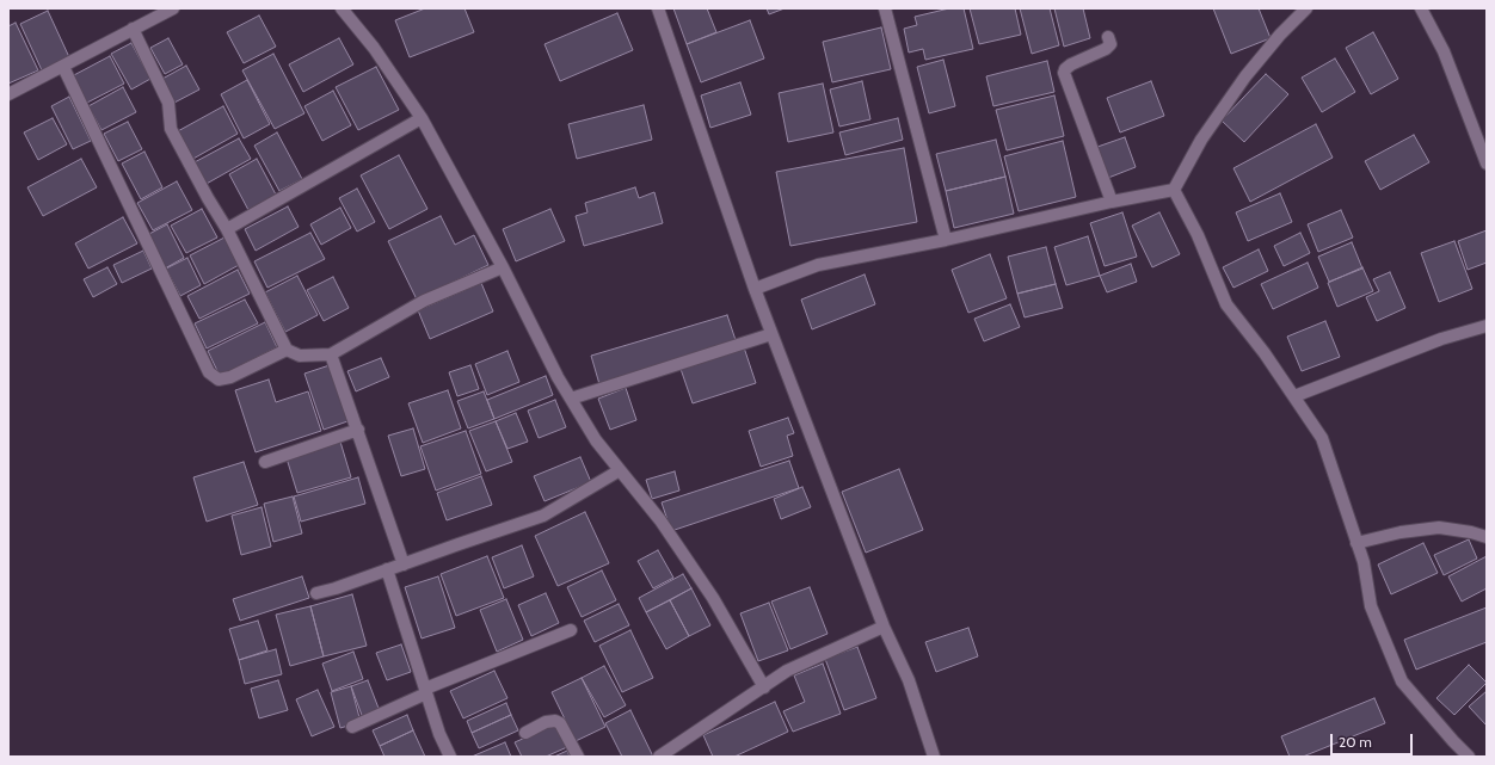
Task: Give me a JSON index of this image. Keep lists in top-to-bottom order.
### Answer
{
  "scale_bar": "20 m"
}
